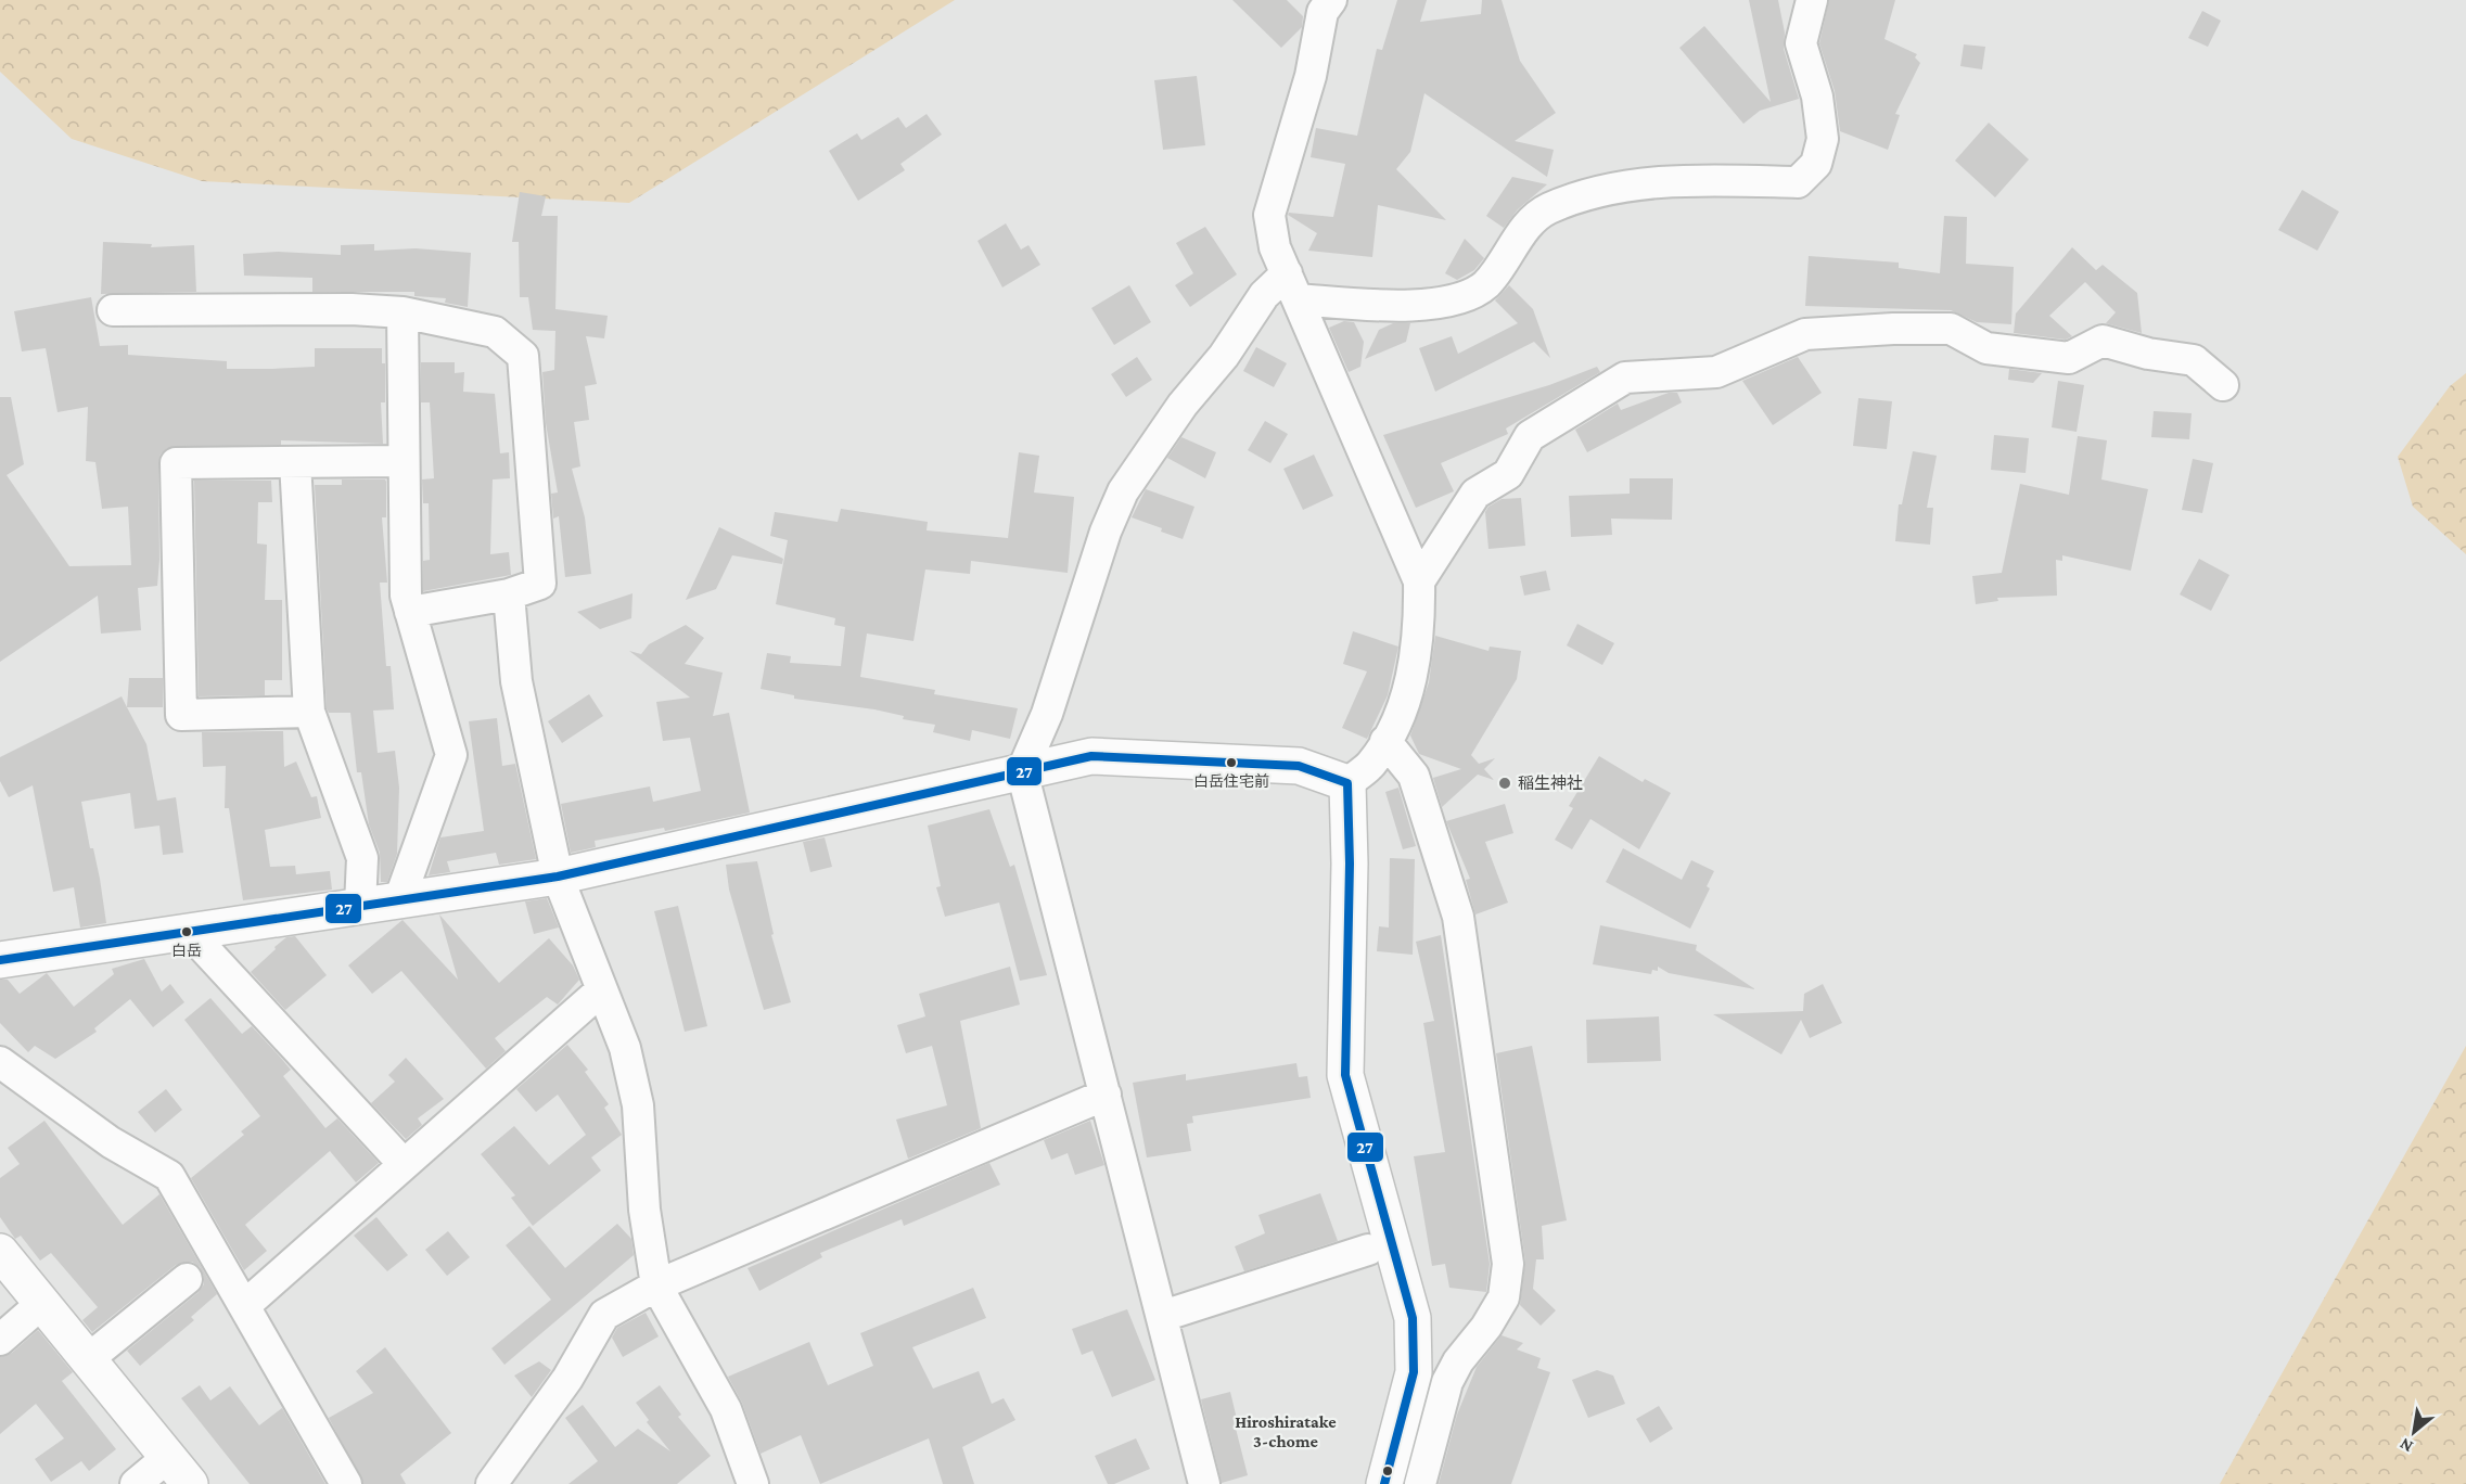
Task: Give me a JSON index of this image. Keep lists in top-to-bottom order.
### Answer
{
  "districts": ["Hiroshiratake 3-chome"],
  "places": ["白岳住宅前", "稲生神社", "白岳"],
  "lines": ["transit line 27"],
  "north": "bottom left"
}
